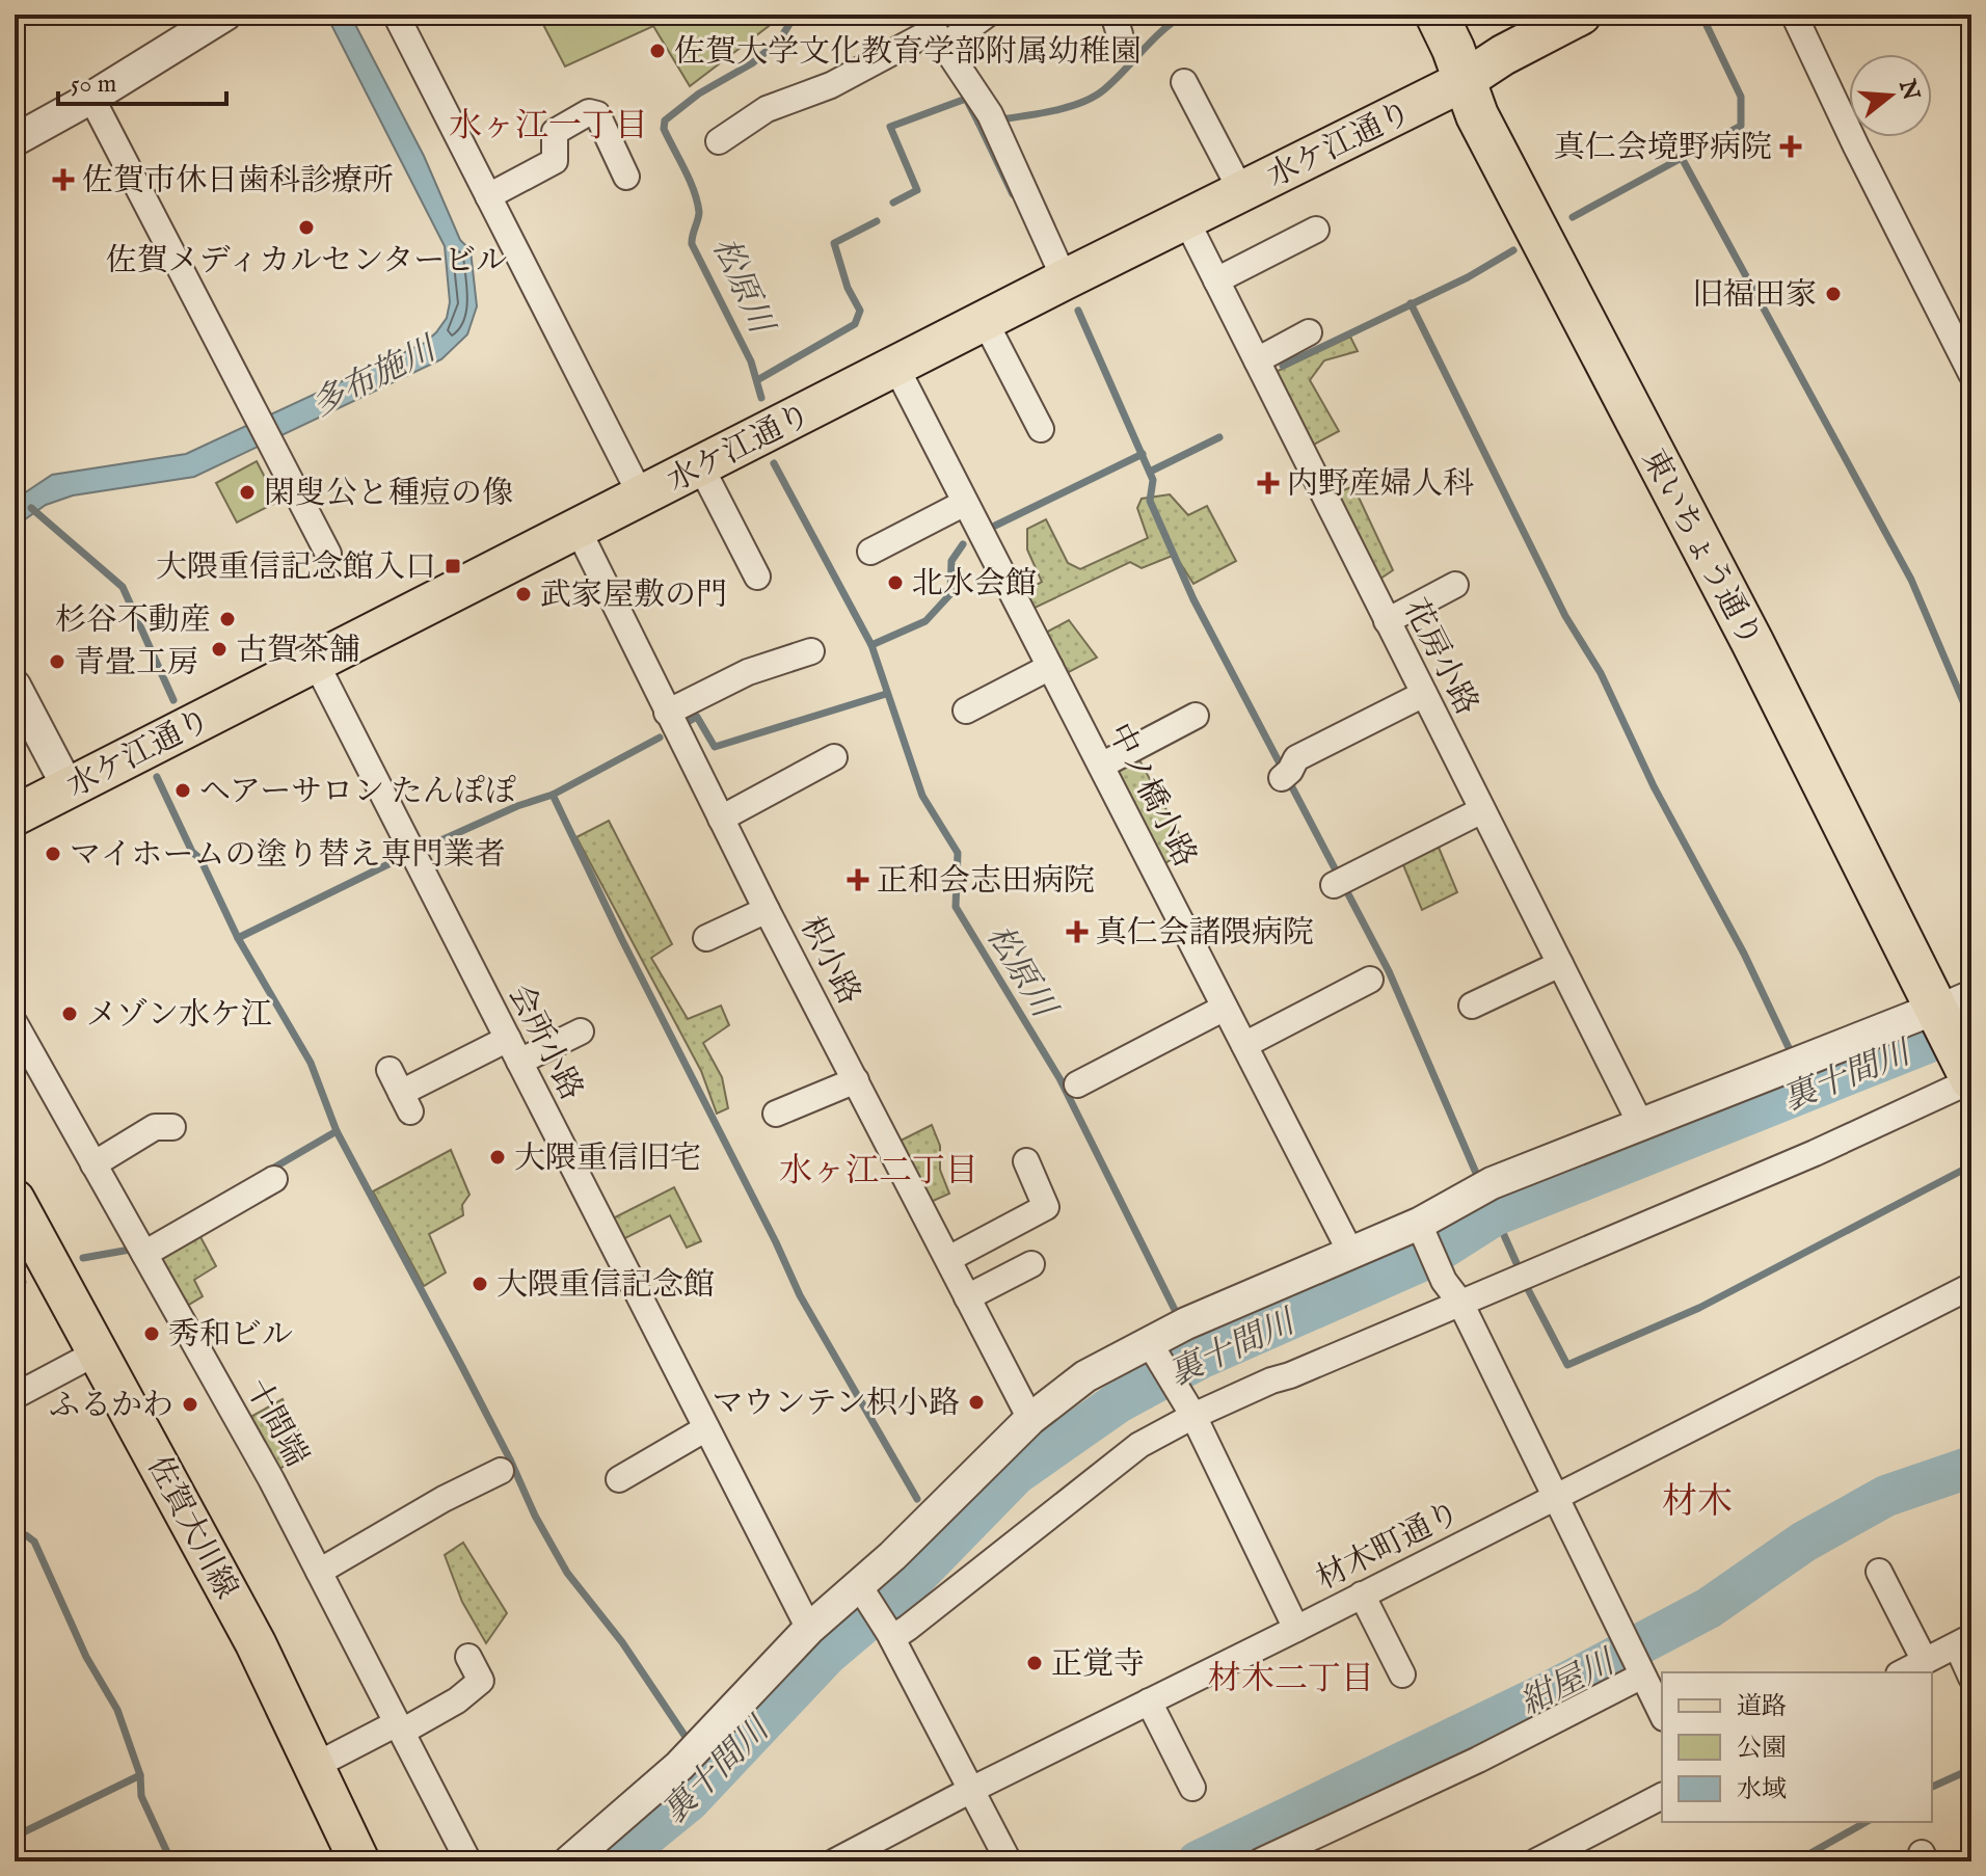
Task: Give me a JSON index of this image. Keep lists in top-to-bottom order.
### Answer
{
  "streets": {
    "highway": ["東いちょう通り"],
    "main road": ["水ケ江通り", "佐賀大川線"],
    "street": [
      "花房小路",
      "中ノ橋小路",
      "枳小路",
      "会所小路",
      "十間端",
      "材木町通り"
    ]
  },
  "crossings": [
    ["水ケ江通り", "東いちょう通り"],
    ["水ケ江通り", "花房小路"],
    ["水ケ江通り", "中ノ橋小路"],
    ["水ケ江通り", "枳小路"],
    ["水ケ江通り", "会所小路"]
  ],
  "districts": [
    "水ヶ江一丁目",
    "水ヶ江二丁目",
    "材木",
    "材木二丁目"
  ],
  "water": [
    "松原川",
    "多布施川",
    "裏十間川",
    "紺屋川"
  ],
  "places": {
    "other": [
      "佐賀大学文化教育学部附属幼稚園",
      "佐賀メディカルセンタービル",
      "旧福田家",
      "閑叟公と種痘の像",
      "北水会館",
      "武家屋敷の門",
      "杉谷不動産",
      "古賀茶舗",
      "青畳工房",
      "ヘアーサロン たんぽぽ",
      "マイホームの塗り替え専門業者",
      "メゾン水ケ江",
      "大隈重信旧宅",
      "大隈重信記念館",
      "秀和ビル",
      "マウンテン枳小路",
      "ふるかわ",
      "正覚寺"
    ],
    "health": [
      "真仁会境野病院",
      "佐賀市休日歯科診療所",
      "内野産婦人科",
      "正和会志田病院",
      "真仁会諸隈病院"
    ],
    "transit": ["大隈重信記念館入口"]
  },
  "legend": ["道路", "公園", "水域"],
  "scale_bar": "50 m",
  "north": "right"
}
